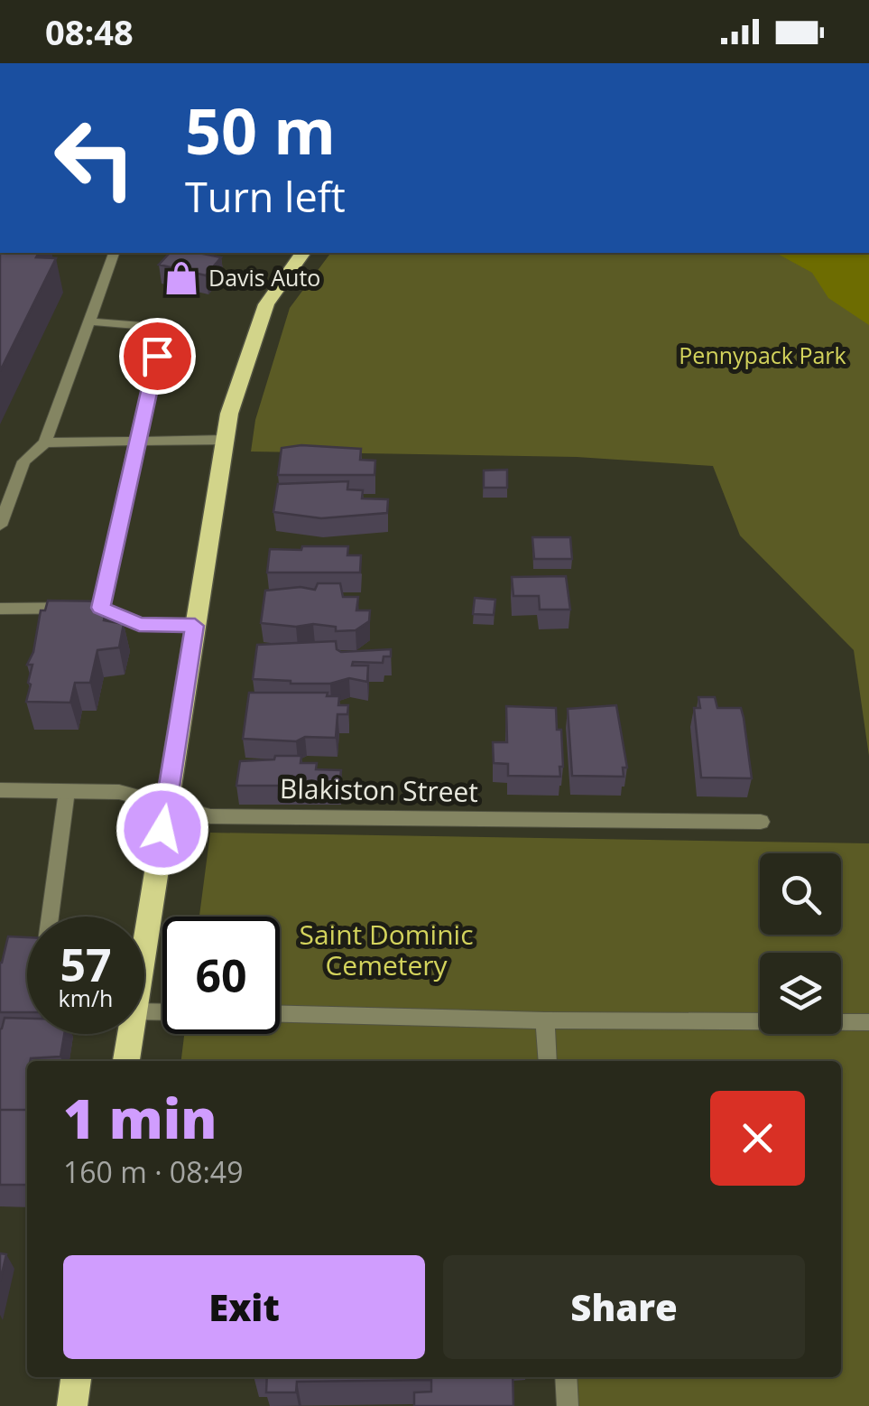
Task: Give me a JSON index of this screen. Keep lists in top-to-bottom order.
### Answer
{
  "streets": {
    "street": ["Blakiston Street"]
  },
  "parks": ["Pennypack Park", "Saint Dominic Cemetery"],
  "places": {
    "shop": ["Davis Auto"]
  },
  "page": {
    "status": "08:48",
    "turn": ["50 m", "Turn left"],
    "speed": "57 km/h",
    "limit": "60",
    "heading": ["1 min", "160 m · 08:49"],
    "buttons": ["Exit", "Share"]
  }
}
